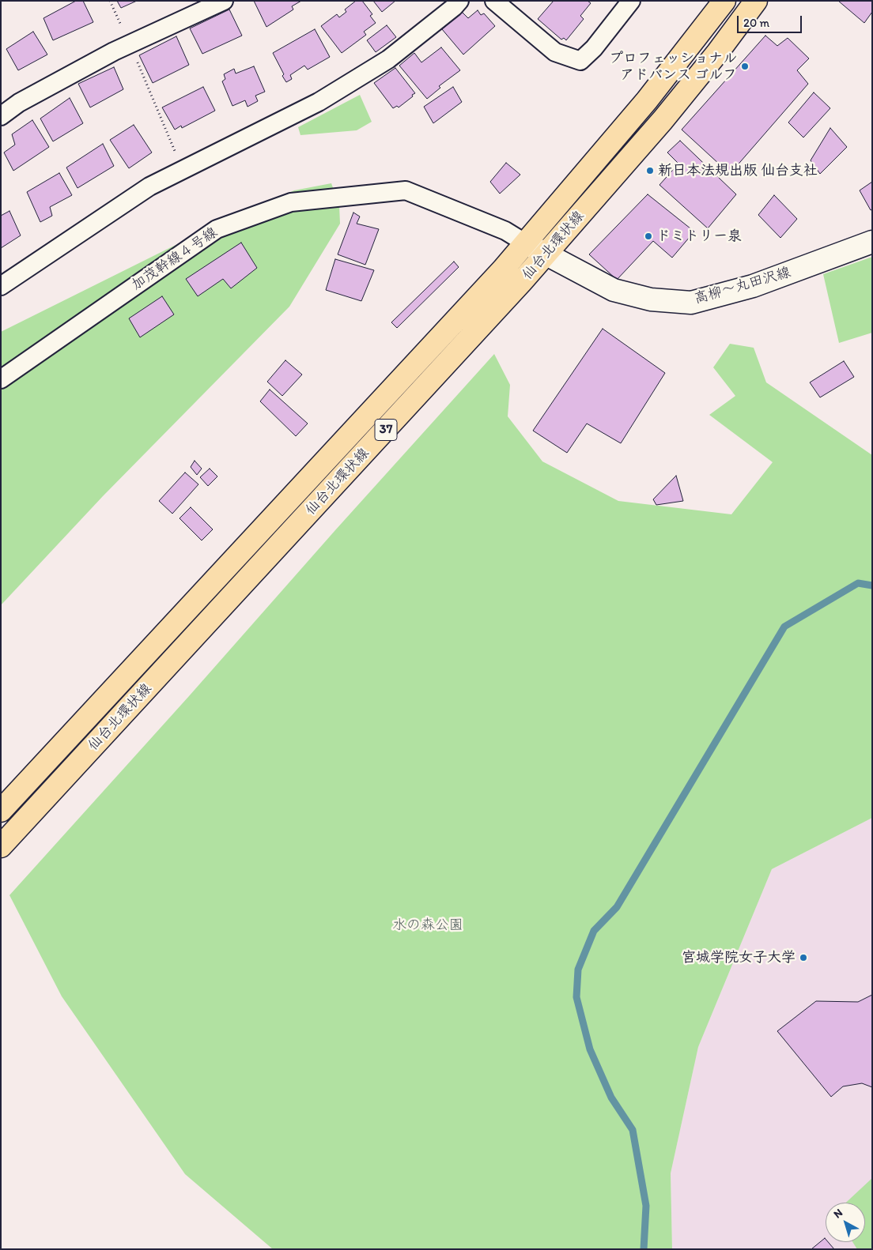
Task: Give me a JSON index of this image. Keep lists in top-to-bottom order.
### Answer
{
  "streets": {
    "main road": ["仙台北環状線", "37"],
    "street": ["加茂幹線４号線", "高柳～丸田沢線"]
  },
  "crossings": [
    ["仙台北環状線", "加茂幹線４号線"],
    ["仙台北環状線", "高柳～丸田沢線"],
    ["加茂幹線４号線", "高柳～丸田沢線"]
  ],
  "parks": ["水の森公園"],
  "places": [
    "プロフェッショナル アドバンス ゴルフ",
    "新日本法規出版 仙台支社",
    "ドミトリー泉",
    "宮城学院女子大学"
  ],
  "scale_bar": "20 m",
  "north": "top left"
}
